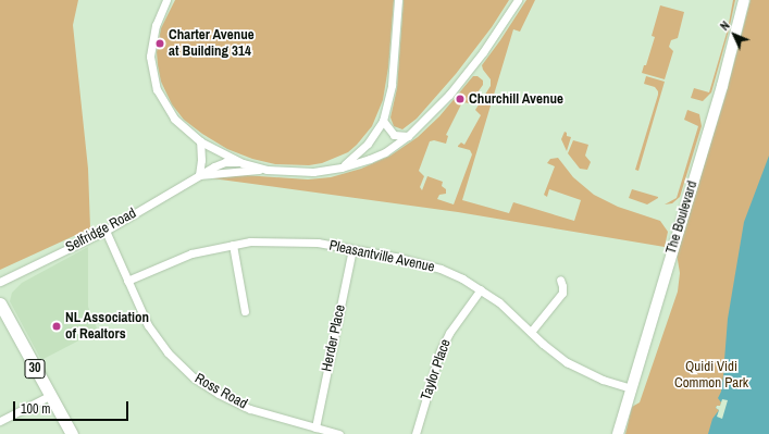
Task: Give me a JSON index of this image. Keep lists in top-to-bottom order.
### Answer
{
  "streets": {
    "main road": ["30"],
    "street": [
      "The Boulevard",
      "Selfridge Road",
      "Pleasantville Avenue",
      "Herder Place",
      "Taylor Place",
      "Ross Road"
    ]
  },
  "crossings": [
    ["The Boulevard", "Pleasantville Avenue"],
    ["Selfridge Road", "Ross Road"],
    ["Pleasantville Avenue", "Herder Place"],
    ["Pleasantville Avenue", "Taylor Place"],
    ["Pleasantville Avenue", "Ross Road"],
    ["Herder Place", "Ross Road"]
  ],
  "parks": ["Quidi Vidi Common Park"],
  "places": ["Charter Avenue at Building 314", "Churchill Avenue", "NL Association of Realtors"],
  "scale_bar": "100 m",
  "north": "top left"
}
